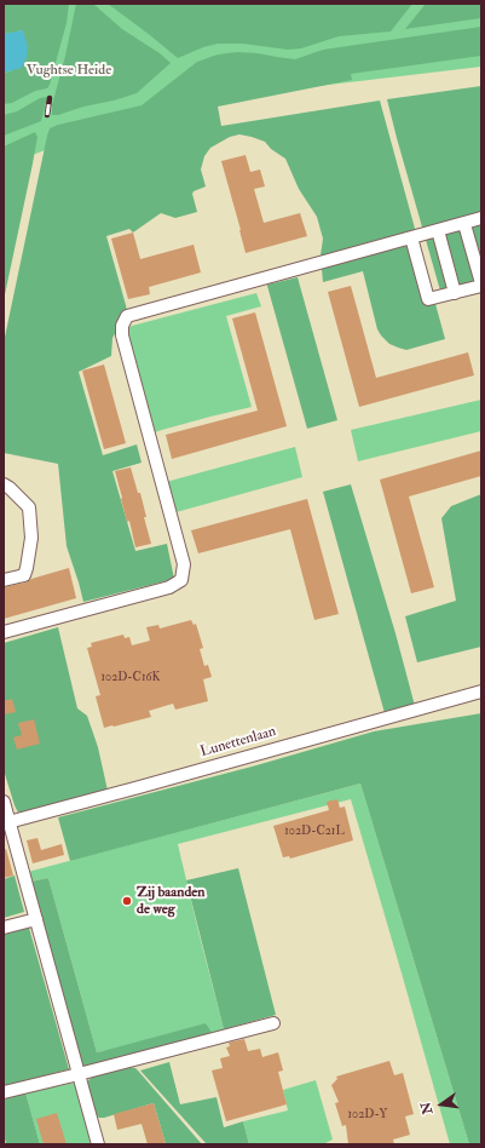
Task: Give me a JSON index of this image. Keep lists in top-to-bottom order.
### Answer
{
  "streets": {
    "street": ["Lunettenlaan"]
  },
  "parks": ["Vughtse Heide"],
  "places": ["Zij baanden de weg"],
  "house_numbers": ["102D-C16K", "102D-C21L", "102D-Y"],
  "north": "left"
}
